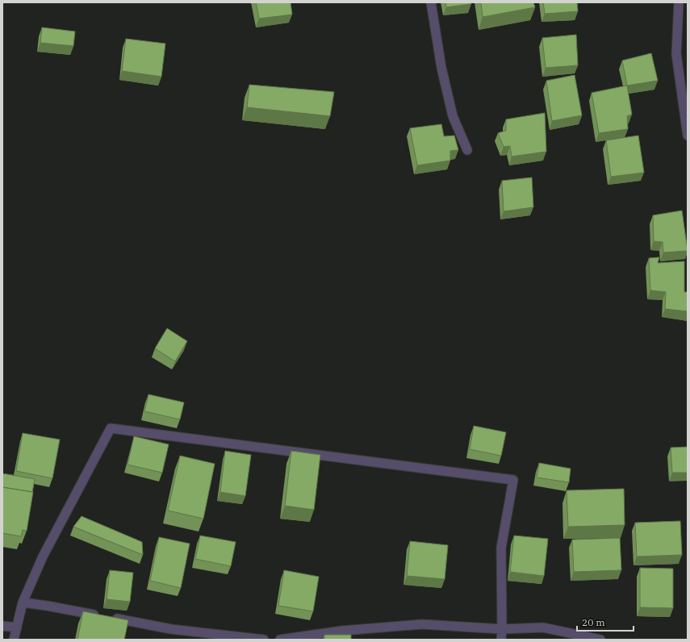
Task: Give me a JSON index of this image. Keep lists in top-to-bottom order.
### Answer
{
  "scale_bar": "20 m"
}
